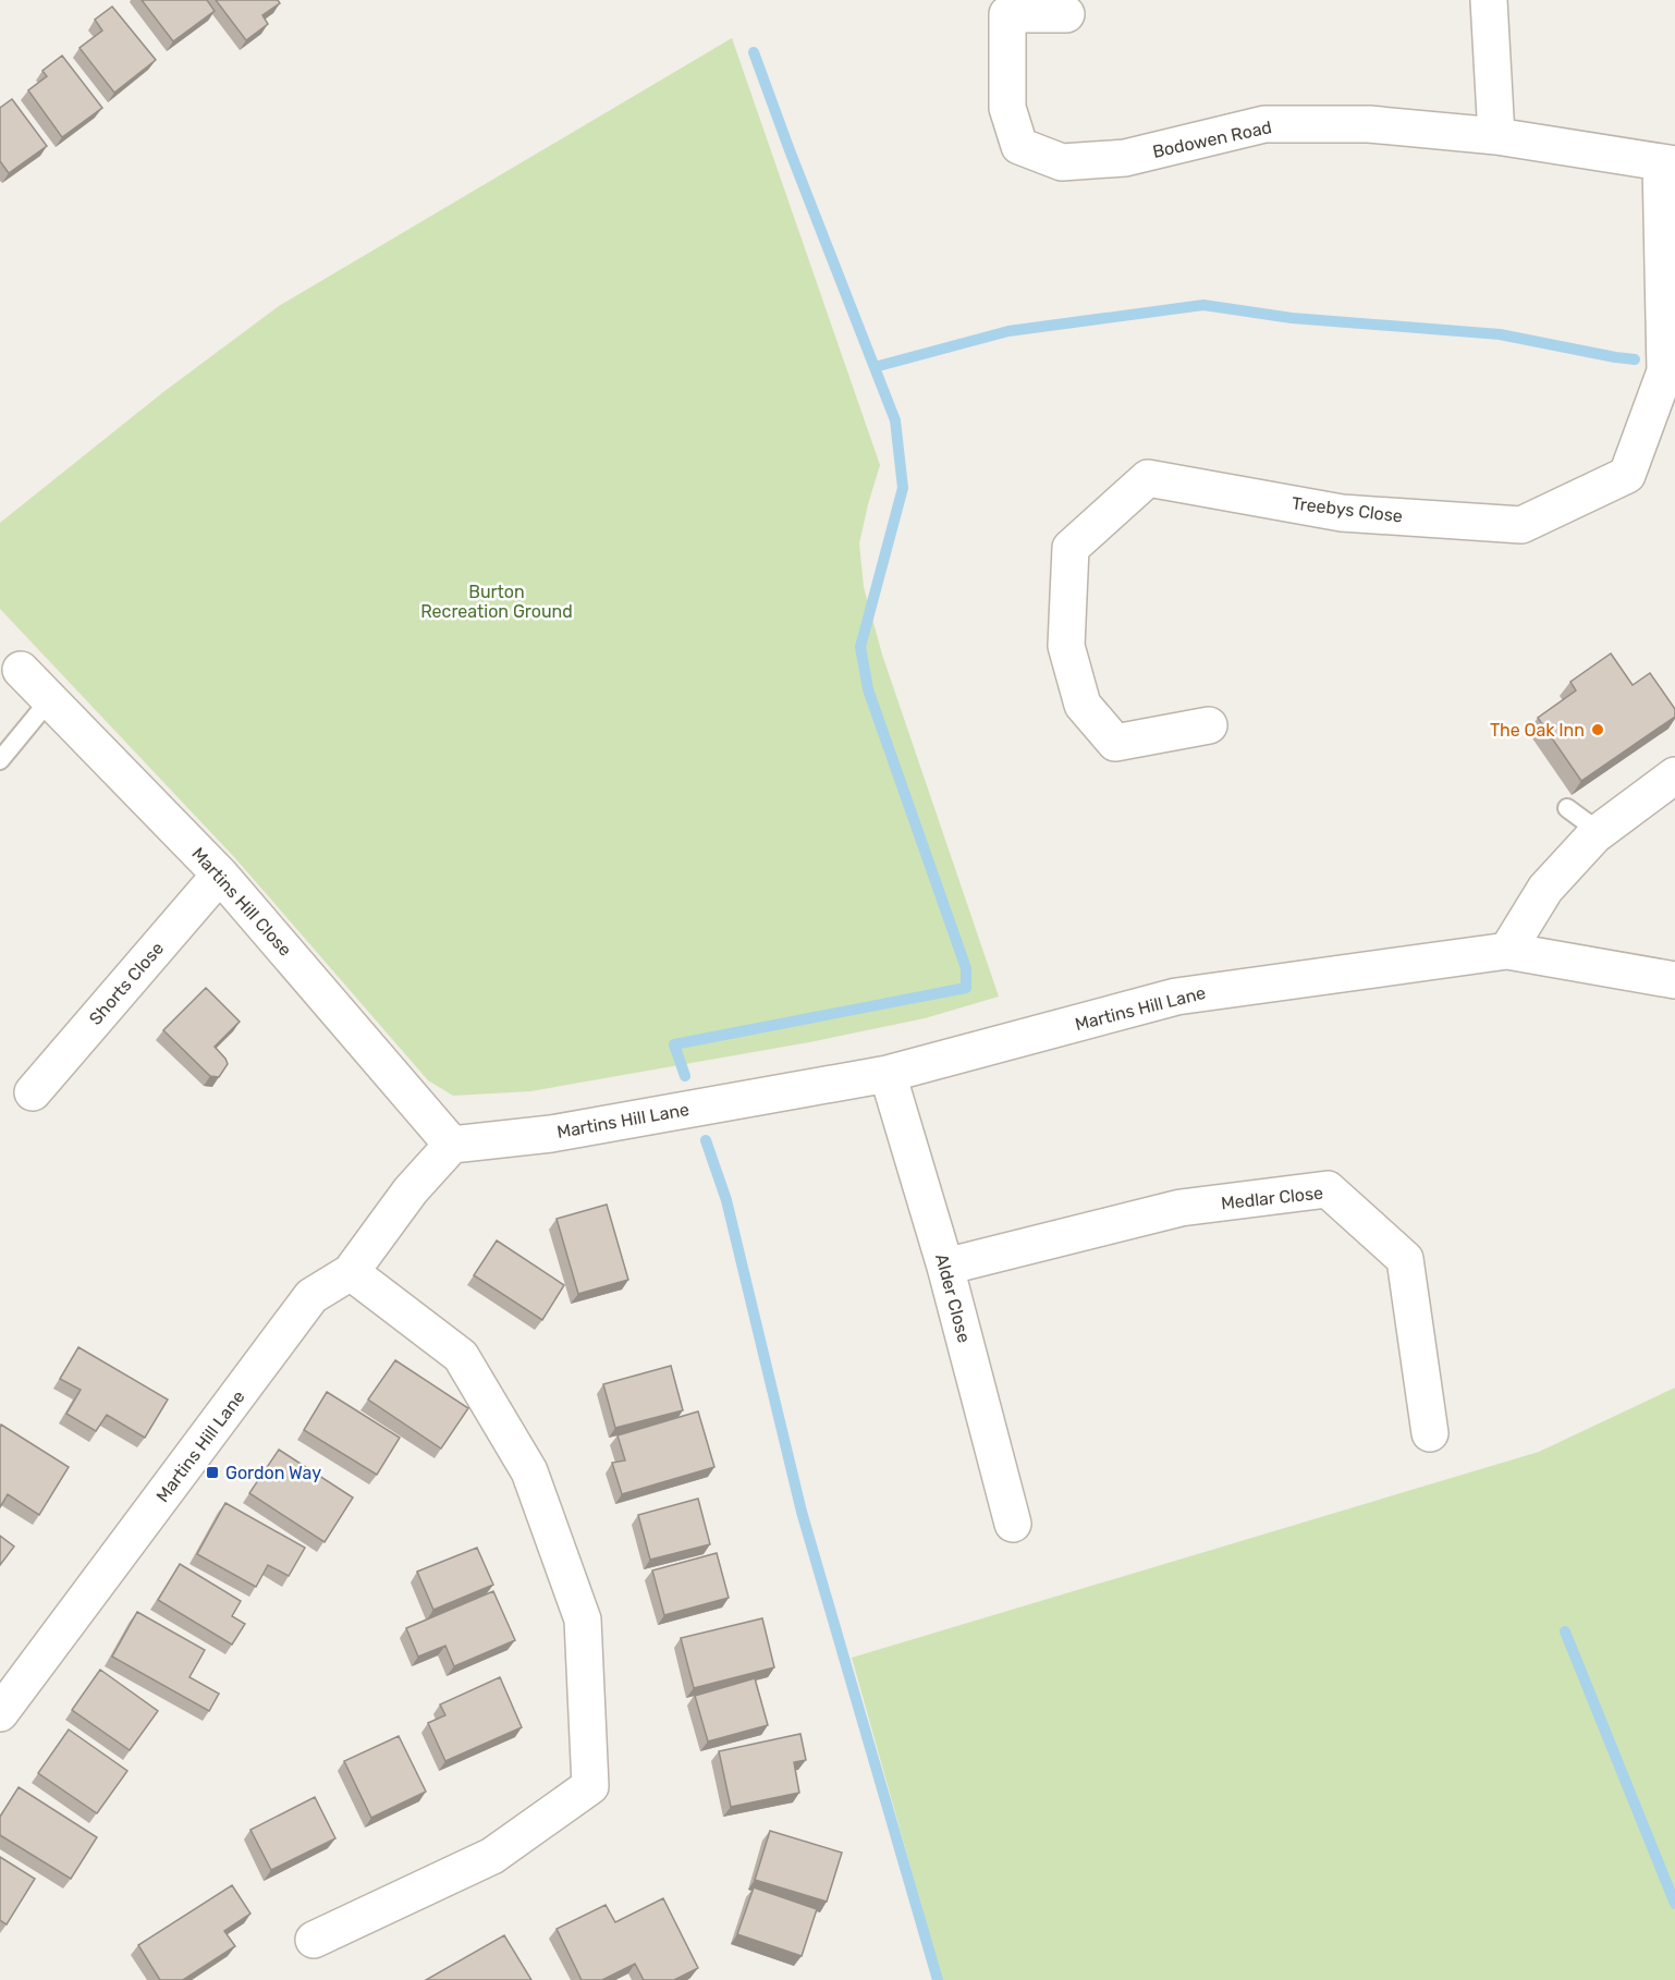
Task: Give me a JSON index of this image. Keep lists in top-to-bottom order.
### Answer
{
  "streets": {
    "street": [
      "Bodowen Road",
      "Treebys Close",
      "Martins Hill Close",
      "Shorts Close",
      "Martins Hill Lane",
      "Medlar Close",
      "Alder Close"
    ]
  },
  "crossings": [
    ["Bodowen Road", "Treebys Close"],
    ["Martins Hill Close", "Shorts Close"],
    ["Martins Hill Close", "Martins Hill Lane"],
    ["Martins Hill Lane", "Alder Close"],
    ["Medlar Close", "Alder Close"]
  ],
  "parks": ["Burton Recreation Ground"],
  "places": {
    "other": ["The Oak Inn"],
    "transit": ["Gordon Way"]
  }
}
